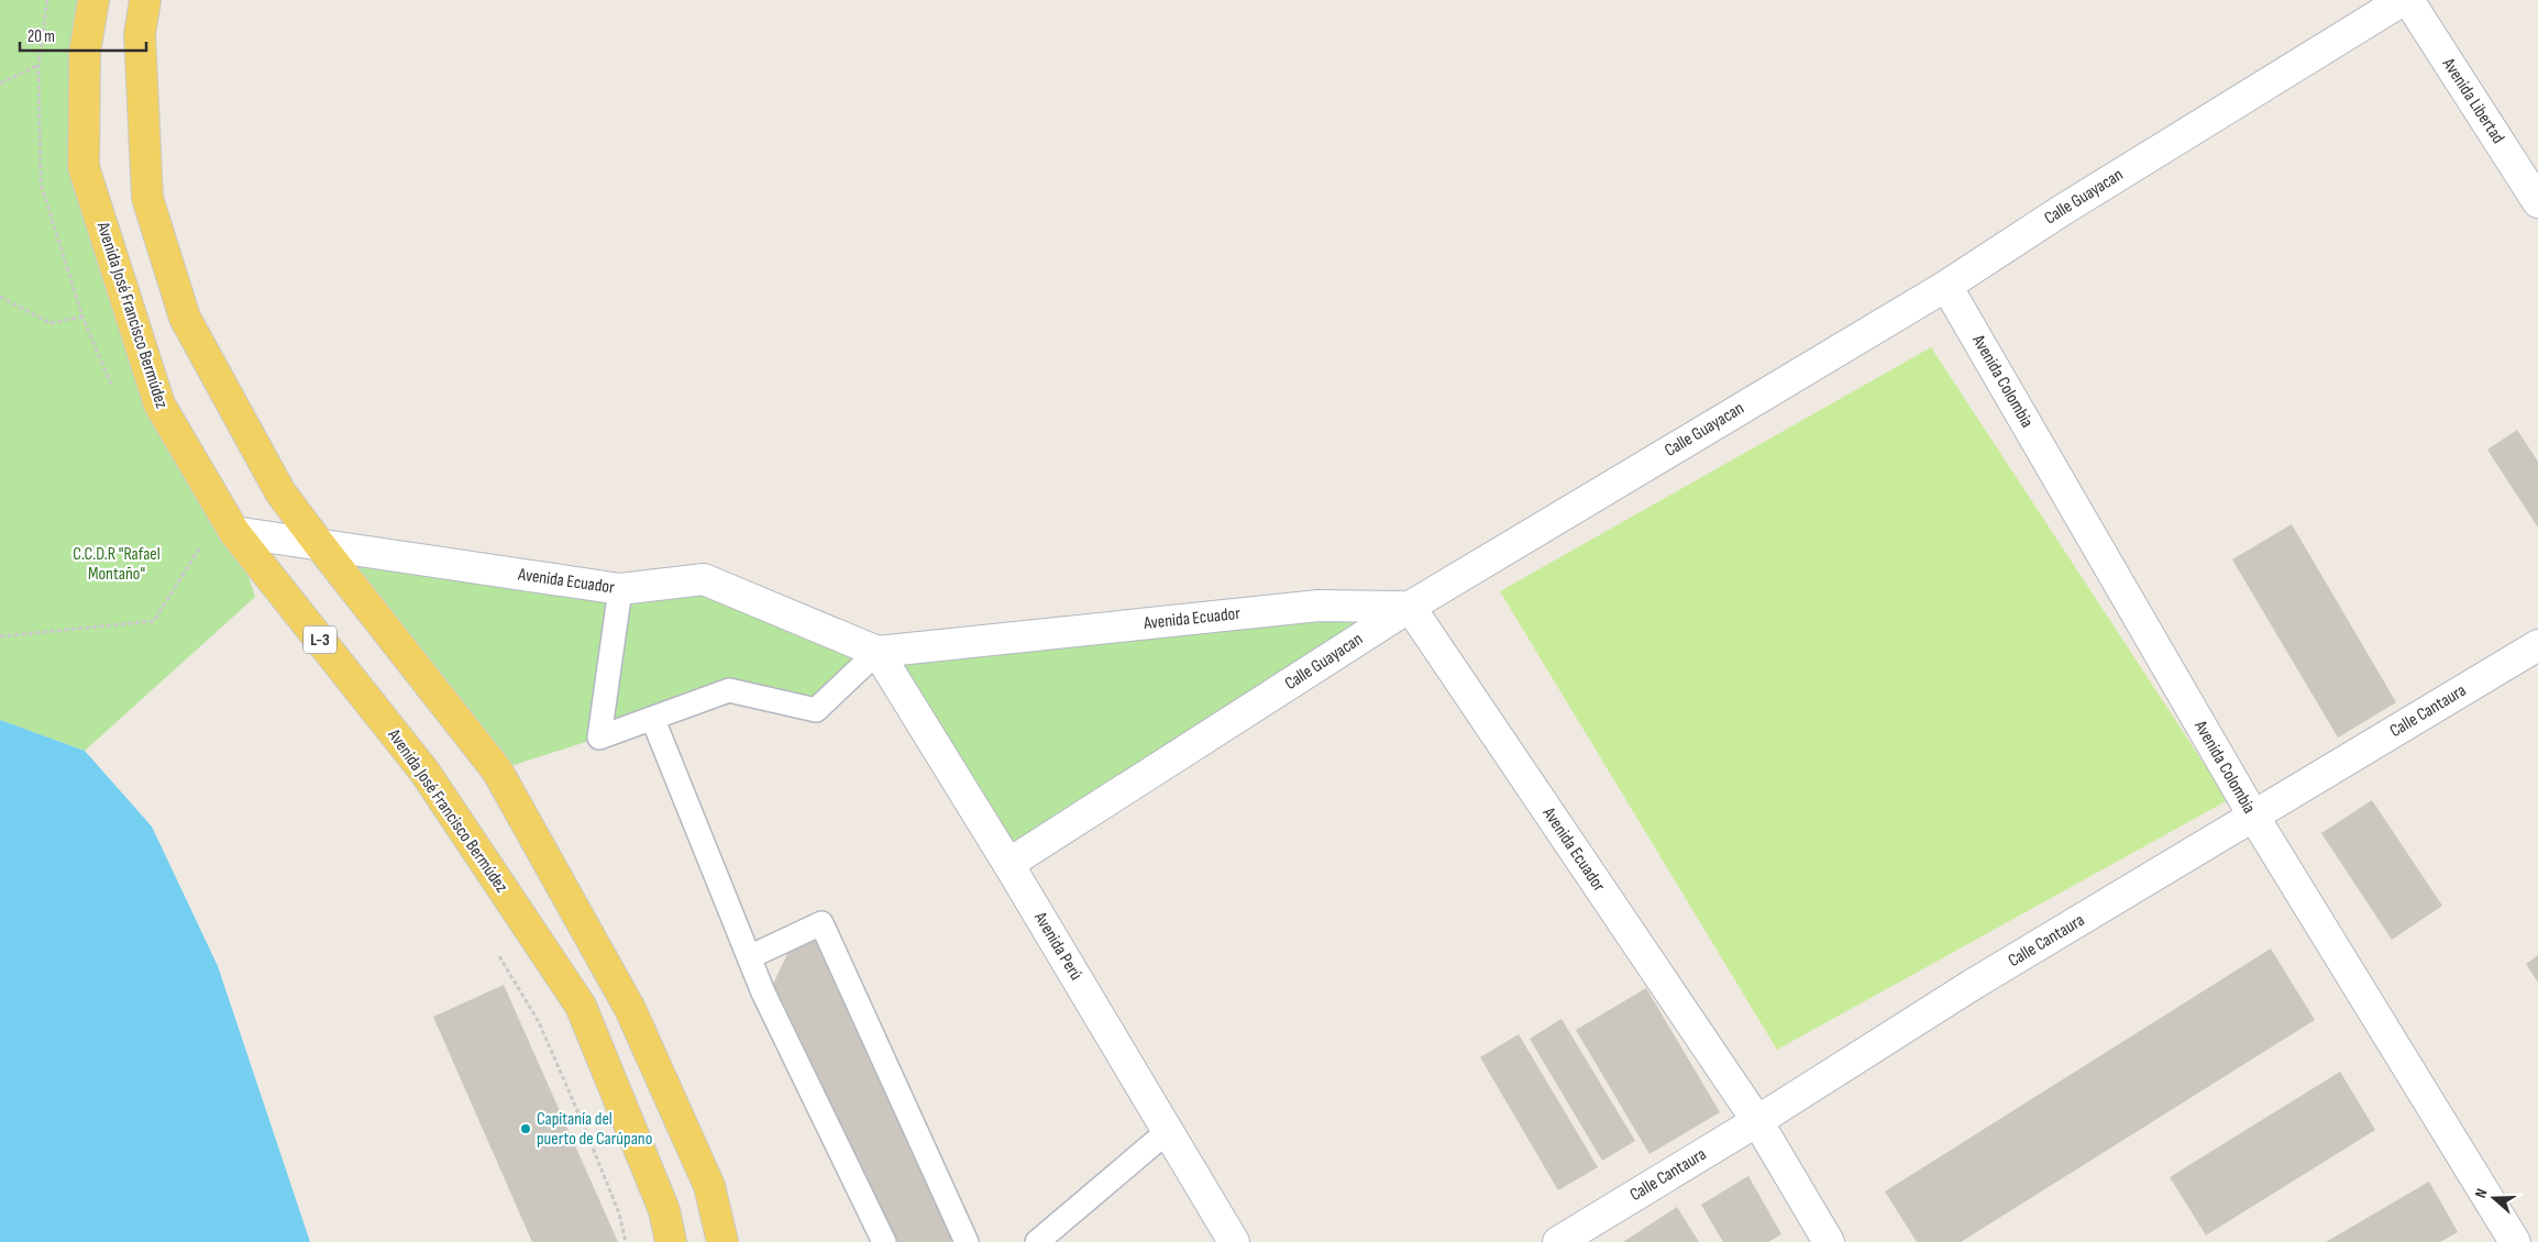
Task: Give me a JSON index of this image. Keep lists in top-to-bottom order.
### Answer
{
  "streets": {
    "main road": ["Avenida José Francisco Bermúdez", "L-3"],
    "street": [
      "Avenida Libertad",
      "Calle Guayacan",
      "Avenida Colombia",
      "Avenida Ecuador",
      "Calle Cantaura",
      "Avenida Perú"
    ]
  },
  "crossings": [
    ["Calle Guayacan", "Avenida Colombia"],
    ["Calle Guayacan", "Avenida Ecuador"],
    ["Calle Guayacan", "Avenida Perú"],
    ["Avenida José Francisco Bermúdez", "Avenida Ecuador"],
    ["Avenida Colombia", "Calle Cantaura"],
    ["Avenida Ecuador", "Calle Cantaura"],
    ["Avenida Ecuador", "Avenida Perú"]
  ],
  "parks": ["C.C.D.R \"Rafael Montaño\""],
  "places": ["Capitanía del puerto de Carúpano"],
  "scale_bar": "20 m",
  "north": "left"
}
